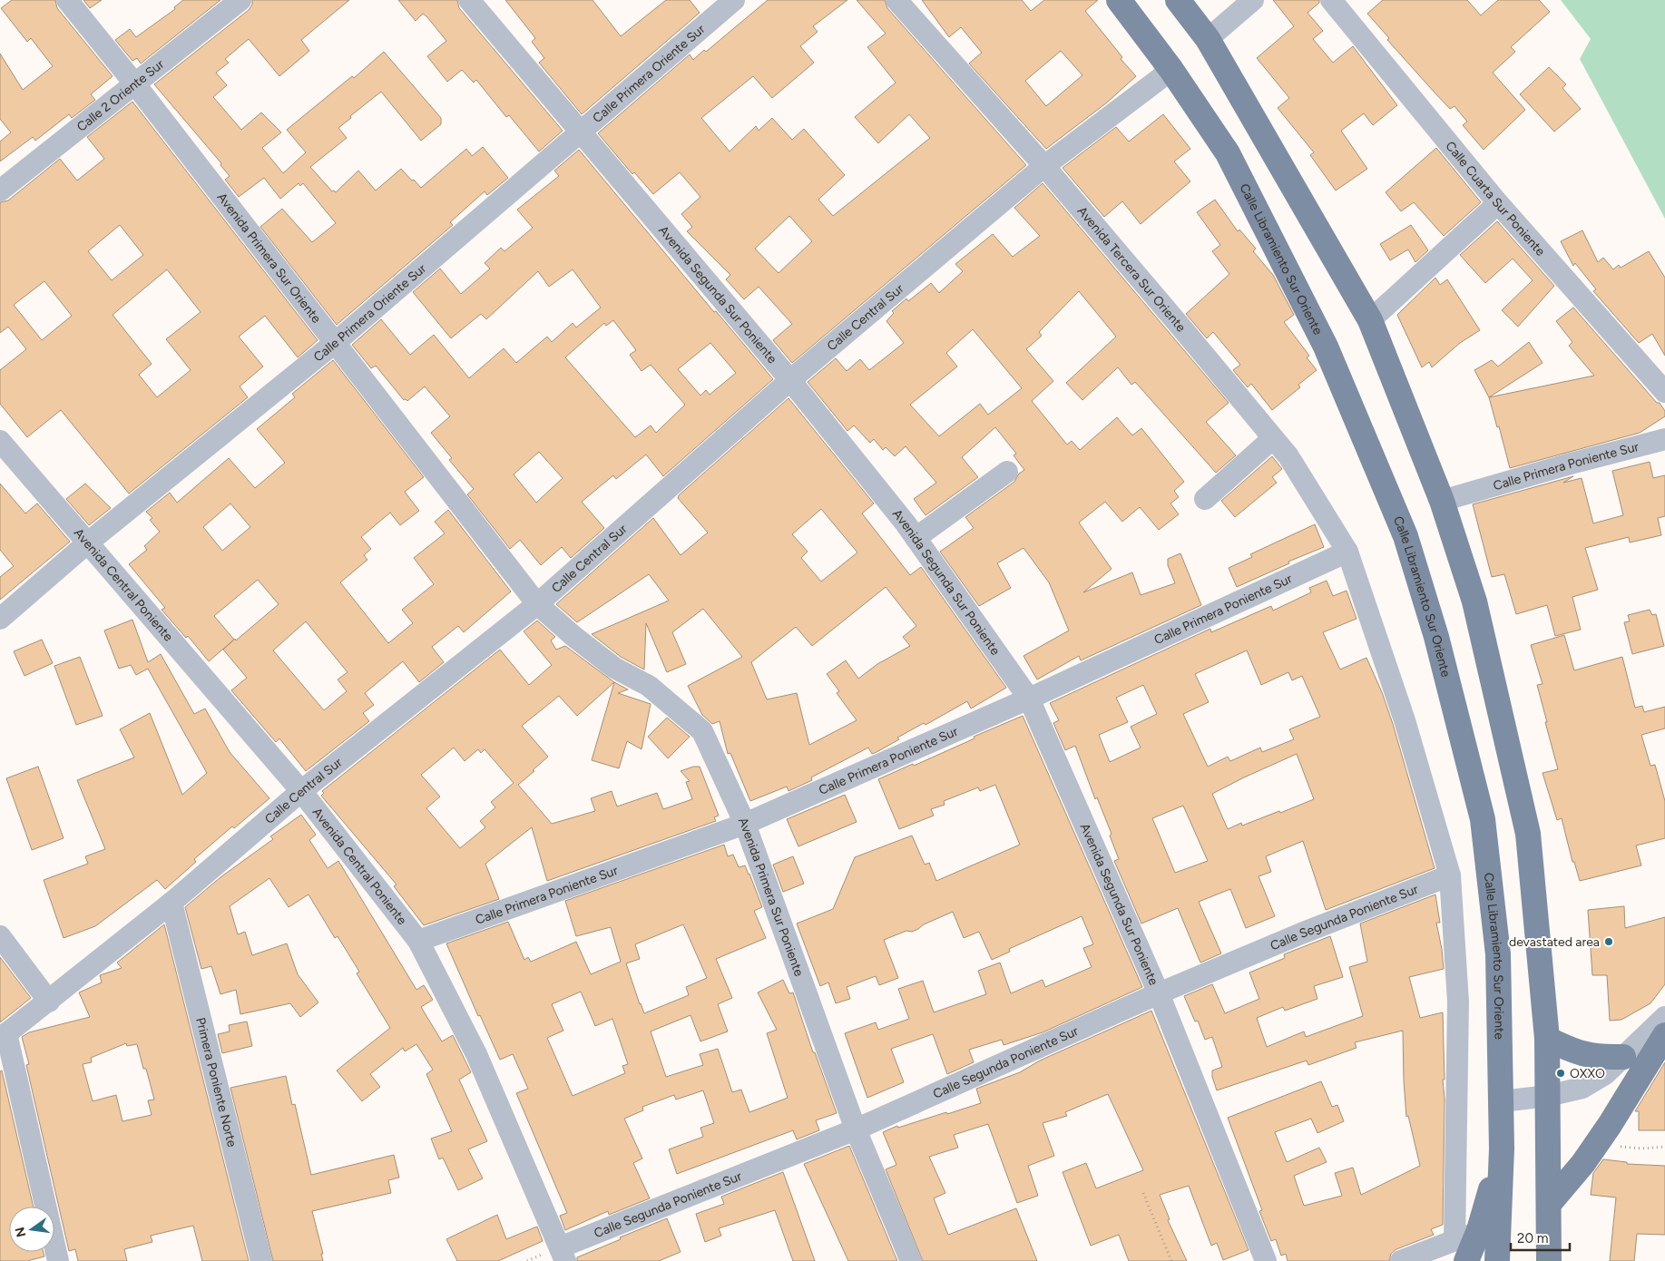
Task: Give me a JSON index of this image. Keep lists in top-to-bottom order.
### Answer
{
  "streets": {
    "main road": ["Calle Libramiento Sur Oriente"],
    "street": [
      "Calle Primera Oriente Sur",
      "Calle 2 Oriente Sur",
      "Calle Cuarta Sur Poniente",
      "Avenida Primera Sur Oriente",
      "Avenida Tercera Sur Oriente",
      "Avenida Segunda Sur Poniente",
      "Calle Central Sur",
      "Calle Primera Poniente Sur",
      "Avenida Central Poniente",
      "Avenida Primera Sur Poniente",
      "Calle Segunda Poniente Sur",
      "Primera Poniente Norte"
    ]
  },
  "crossings": [
    ["Calle Primera Oriente Sur", "Avenida Primera Sur Oriente"],
    ["Calle Primera Oriente Sur", "Avenida Segunda Sur Poniente"],
    ["Calle Primera Oriente Sur", "Avenida Central Poniente"],
    ["Calle 2 Oriente Sur", "Avenida Primera Sur Oriente"],
    ["Avenida Primera Sur Oriente", "Calle Central Sur"],
    ["Avenida Primera Sur Oriente", "Avenida Primera Sur Poniente"],
    ["Calle Libramiento Sur Oriente", "Calle Central Sur"],
    ["Avenida Tercera Sur Oriente", "Calle Central Sur"],
    ["Avenida Tercera Sur Oriente", "Calle Primera Poniente Sur"],
    ["Avenida Tercera Sur Oriente", "Calle Segunda Poniente Sur"],
    ["Avenida Segunda Sur Poniente", "Calle Central Sur"],
    ["Avenida Segunda Sur Poniente", "Calle Primera Poniente Sur"],
    ["Avenida Segunda Sur Poniente", "Calle Segunda Poniente Sur"],
    ["Calle Central Sur", "Avenida Central Poniente"],
    ["Calle Central Sur", "Avenida Primera Sur Poniente"],
    ["Calle Central Sur", "Primera Poniente Norte"],
    ["Calle Primera Poniente Sur", "Avenida Central Poniente"],
    ["Calle Primera Poniente Sur", "Avenida Primera Sur Poniente"],
    ["Avenida Central Poniente", "Calle Segunda Poniente Sur"],
    ["Avenida Primera Sur Poniente", "Calle Segunda Poniente Sur"]
  ],
  "places": ["devastated area", "OXXO"],
  "scale_bar": "20 m",
  "north": "left"
}
